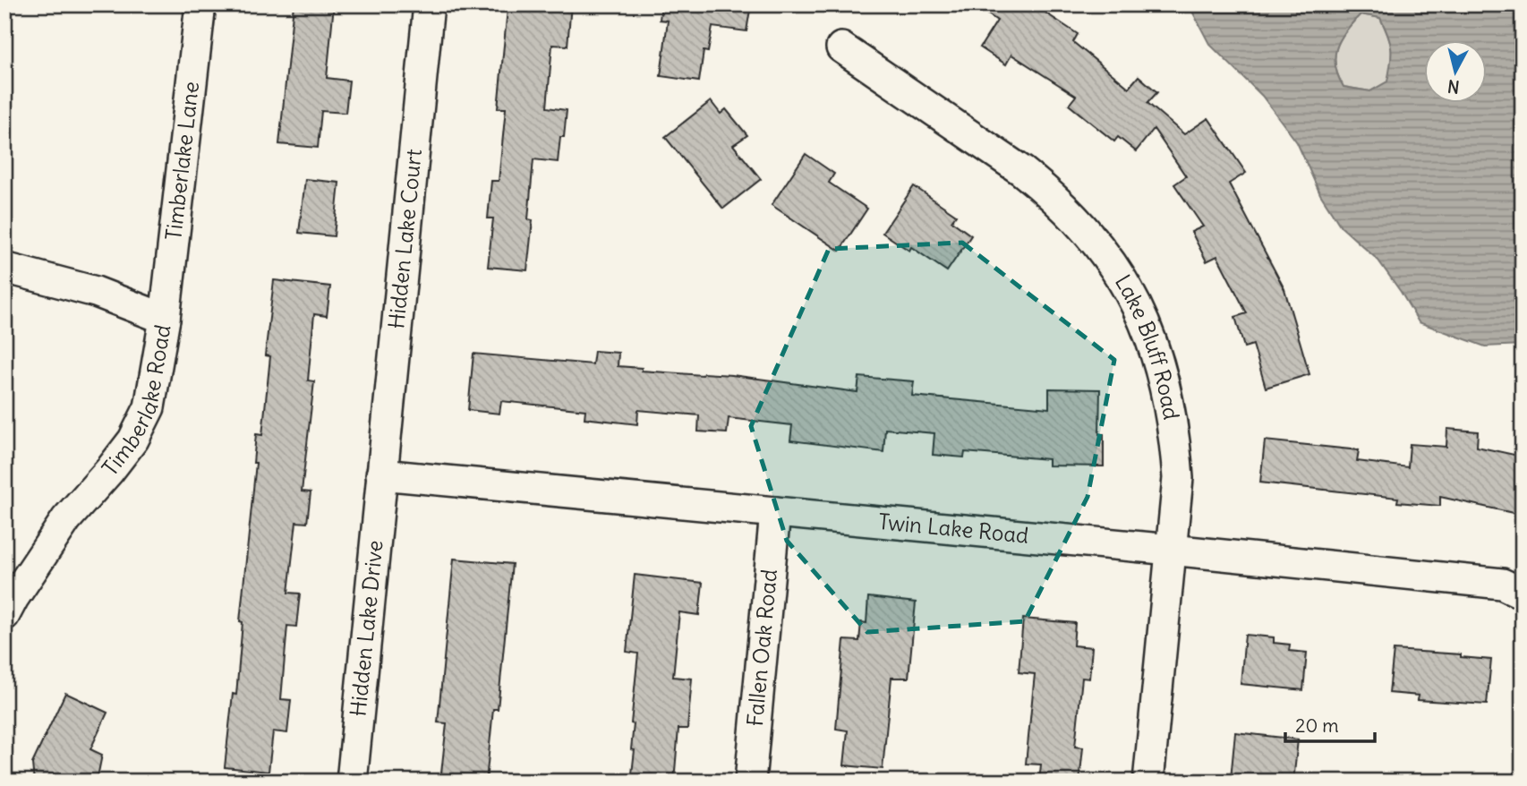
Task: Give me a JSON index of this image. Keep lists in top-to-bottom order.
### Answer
{
  "streets": {
    "street": [
      "Timberlake Lane",
      "Hidden Lake Court",
      "Lake Bluff Road",
      "Timberlake Road",
      "Twin Lake Road",
      "Hidden Lake Drive",
      "Fallen Oak Road"
    ]
  },
  "crossings": [
    ["Timberlake Lane", "Timberlake Road"],
    ["Hidden Lake Court", "Twin Lake Road"],
    ["Hidden Lake Court", "Hidden Lake Drive"],
    ["Lake Bluff Road", "Twin Lake Road"],
    ["Twin Lake Road", "Hidden Lake Drive"],
    ["Twin Lake Road", "Fallen Oak Road"]
  ],
  "scale_bar": "20 m",
  "north": "bottom"
}
